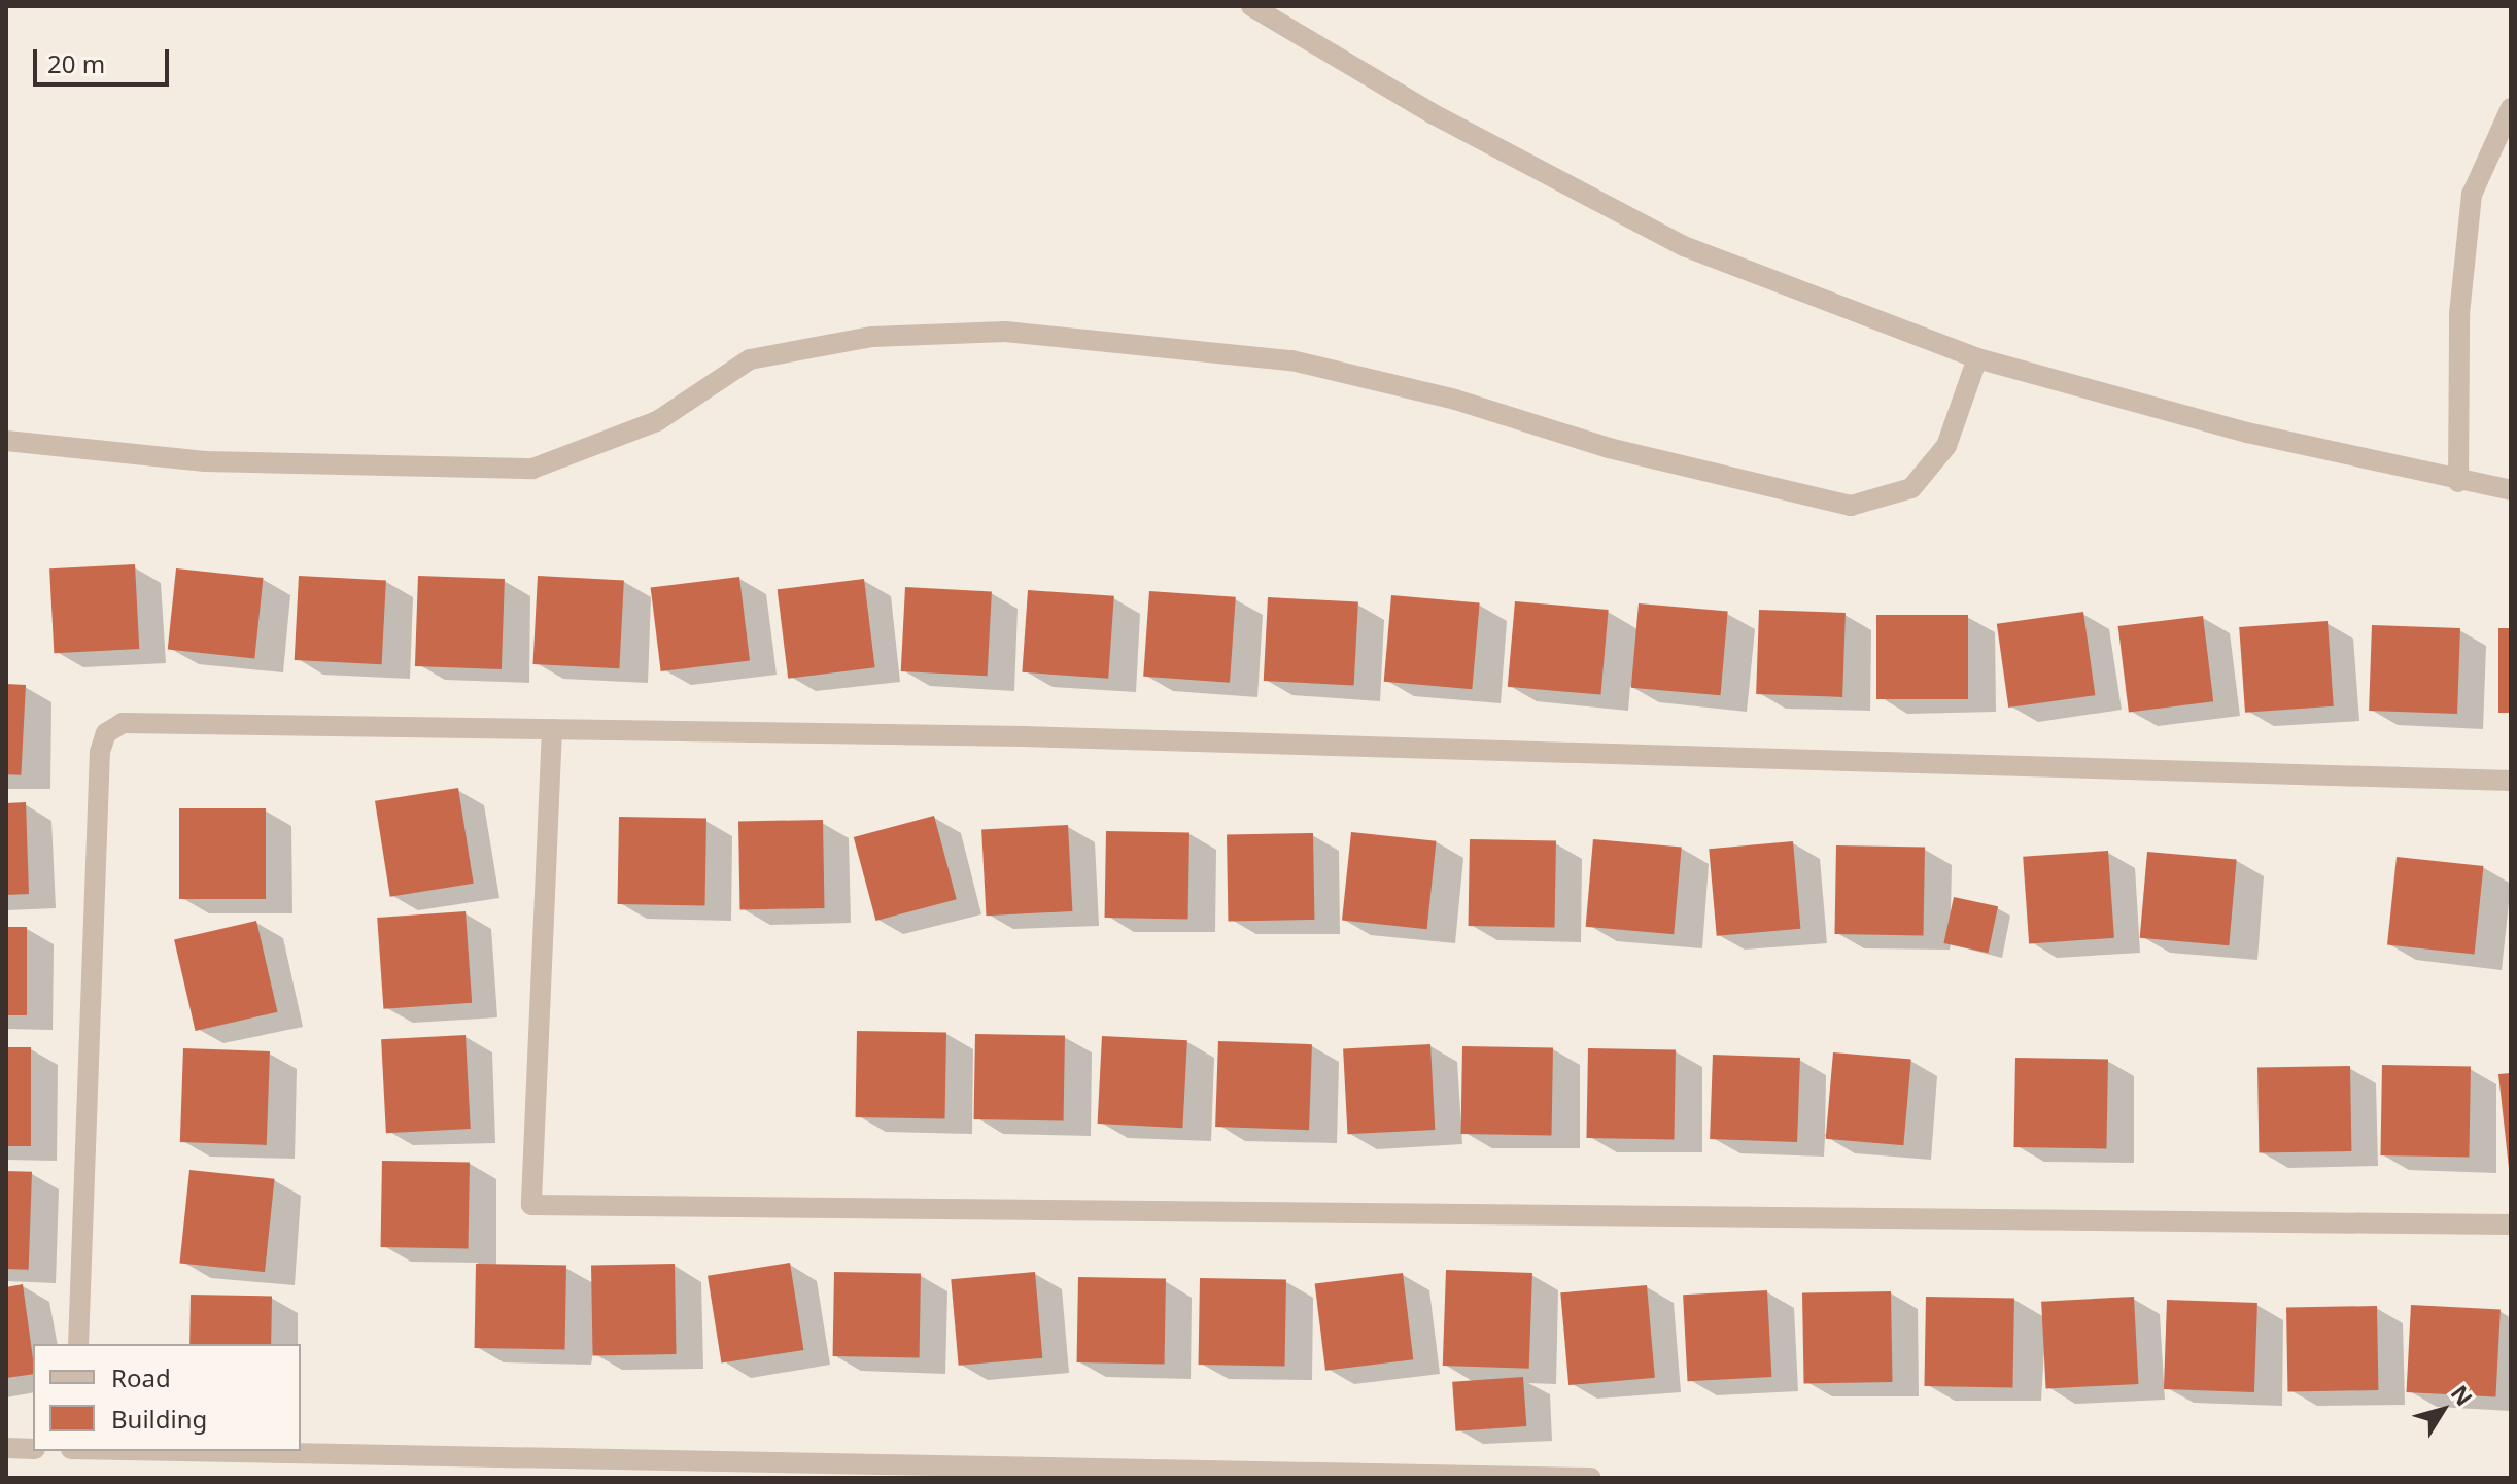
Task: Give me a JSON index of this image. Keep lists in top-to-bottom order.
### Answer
{
  "legend": ["Road", "Building"],
  "scale_bar": "20 m",
  "north": "top right"
}
